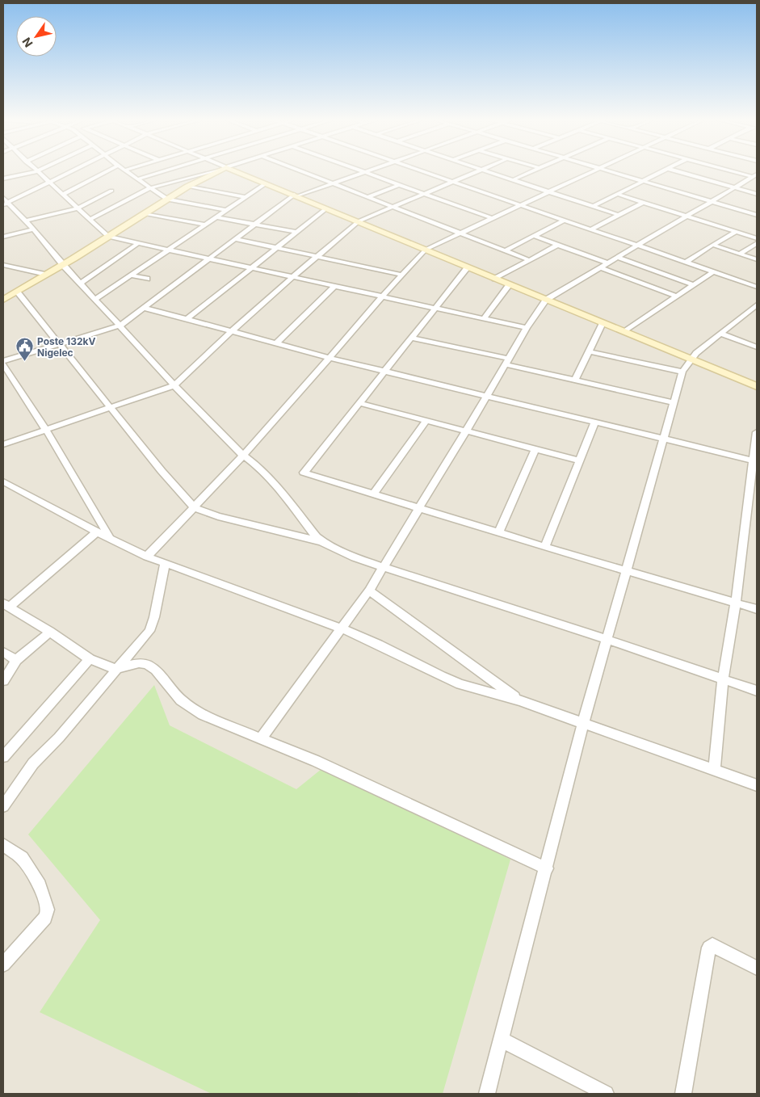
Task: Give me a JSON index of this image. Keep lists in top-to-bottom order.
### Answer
{
  "places": {
    "public building": ["Poste 132kV Nigelec"]
  },
  "north": "bottom left"
}
